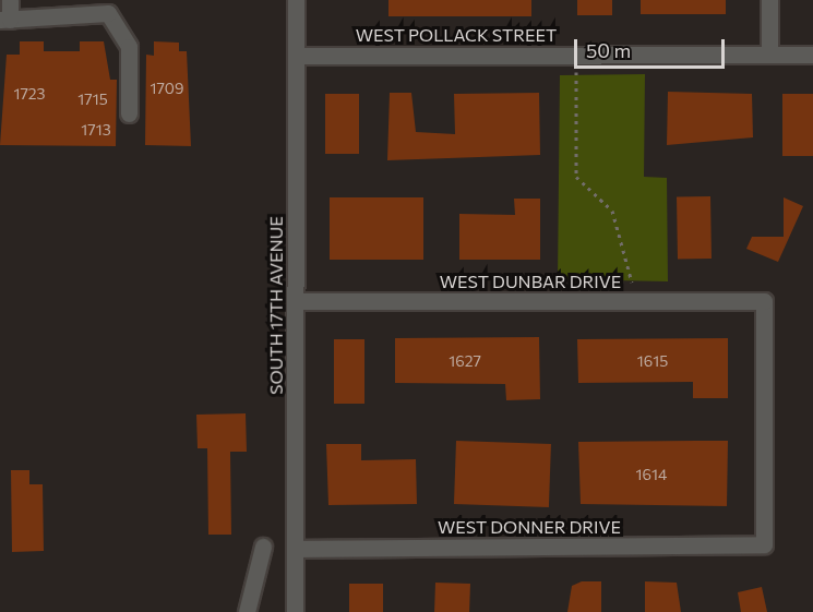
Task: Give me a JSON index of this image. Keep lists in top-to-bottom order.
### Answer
{
  "streets": {
    "street": [
      "WEST POLLACK STREET",
      "WEST DUNBAR DRIVE",
      "SOUTH 17TH AVENUE",
      "WEST DONNER DRIVE"
    ]
  },
  "crossings": [
    ["WEST POLLACK STREET", "SOUTH 17TH AVENUE"],
    ["WEST DUNBAR DRIVE", "SOUTH 17TH AVENUE"],
    ["WEST DUNBAR DRIVE", "WEST DONNER DRIVE"],
    ["SOUTH 17TH AVENUE", "WEST DONNER DRIVE"]
  ],
  "house_numbers": [
    "1709",
    "1723",
    "1715",
    "1713",
    "1627",
    "1615",
    "1614"
  ],
  "scale_bar": "50 m"
}
